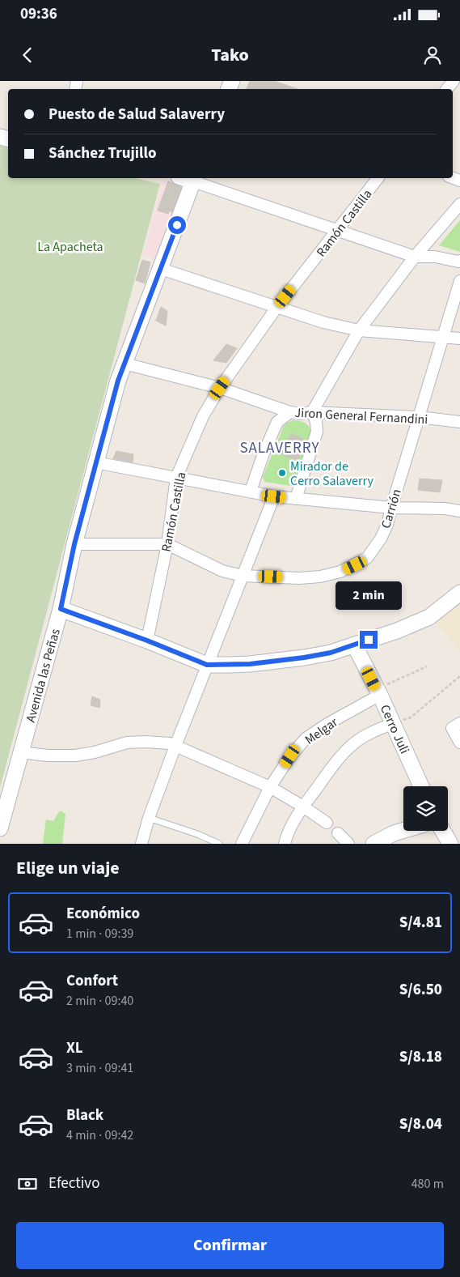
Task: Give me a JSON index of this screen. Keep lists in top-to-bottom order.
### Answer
{
  "streets": {
    "street": [
      "Ramón Castilla",
      "Jiron General Fernandini",
      "Carrión",
      "Avenida las Peñas",
      "Cerro Juli",
      "Melgar"
    ]
  },
  "crossings": [
    ["Ramón Castilla", "Jiron General Fernandini"],
    ["Ramón Castilla", "Carrión"],
    ["Jiron General Fernandini", "Carrión"],
    ["Jiron General Fernandini", "Avenida las Peñas"],
    ["Carrión", "Avenida las Peñas"],
    ["Cerro Juli", "Melgar"]
  ],
  "districts": ["SALAVERRY"],
  "parks": ["La Apacheta"],
  "places": ["Mirador de Cerro Salaverry"],
  "page": {
    "status": "09:36",
    "header": "Tako",
    "banner": ["Puesto de Salud Salaverry", "Sánchez Trujillo"],
    "bubble": "2 min",
    "heading": "Elige un viaje",
    "list": [
      {
        "name": "Económico",
        "note": "1 min · 09:39",
        "value": "S/4.81"
      },
      {
        "name": "Confort",
        "note": "2 min · 09:40",
        "value": "S/6.50"
      },
      {
        "name": "XL",
        "note": "3 min · 09:41",
        "value": "S/8.18"
      },
      {
        "name": "Black",
        "note": "4 min · 09:42",
        "value": "S/8.04"
      }
    ],
    "pay": ["Efectivo", "480 m"],
    "buttons": "Confirmar"
  }
}
